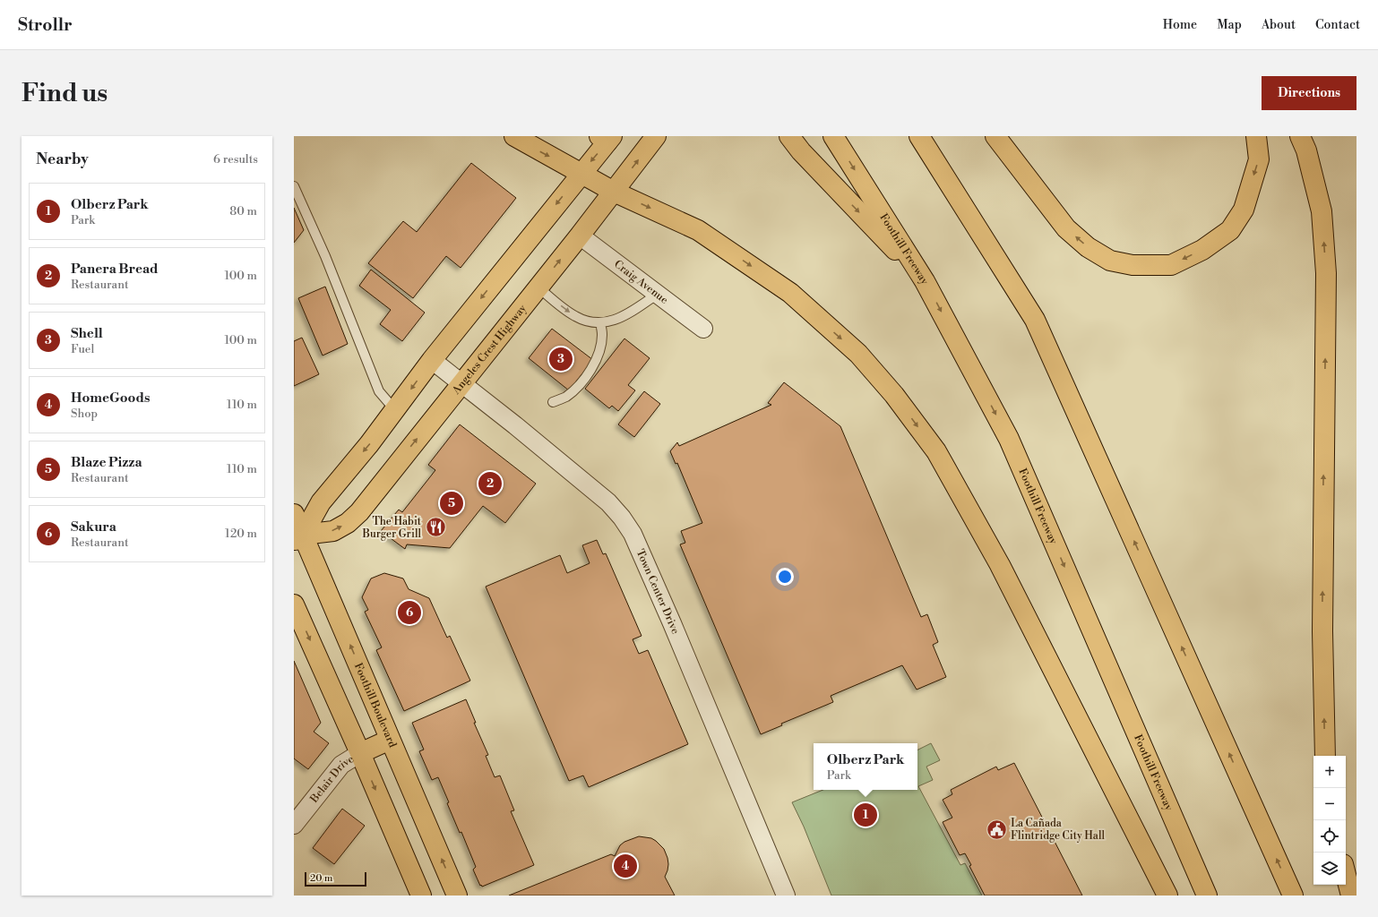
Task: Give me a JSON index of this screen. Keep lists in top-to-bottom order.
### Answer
{
  "streets": {
    "main road": ["Foothill Freeway", "Angeles Crest Highway", "Foothill Boulevard"],
    "street": ["Craig Avenue", "Town Center Drive", "Belair Drive"]
  },
  "crossings": [
    ["Craig Avenue", "Angeles Crest Highway"],
    ["Angeles Crest Highway", "Town Center Drive"],
    ["Angeles Crest Highway", "Foothill Boulevard"]
  ],
  "places": {
    "restaurant": ["The Habit Burger Grill"],
    "public building": ["La Cañada Flintridge City Hall"]
  },
  "scale_bar": "20 m",
  "page": {
    "header": "Strollr",
    "nav": [
      "Home",
      "Map",
      "About",
      "Contact"
    ],
    "buttons": "Directions",
    "title": "Find us",
    "heading": ["Nearby", "6 results"],
    "list": [
      {
        "mark": "1",
        "name": "Olberz Park",
        "note": "Park",
        "value": "80 m"
      },
      {
        "mark": "2",
        "name": "Panera Bread",
        "note": "Restaurant",
        "value": "100 m"
      },
      {
        "mark": "3",
        "name": "Shell",
        "note": "Fuel",
        "value": "100 m"
      },
      {
        "mark": "4",
        "name": "HomeGoods",
        "note": "Shop",
        "value": "110 m"
      },
      {
        "mark": "5",
        "name": "Blaze Pizza",
        "note": "Restaurant",
        "value": "110 m"
      },
      {
        "mark": "6",
        "name": "Sakura",
        "note": "Restaurant",
        "value": "120 m"
      }
    ],
    "pins": [
      "3",
      "2",
      "5",
      "6",
      "1",
      "4"
    ],
    "popup": ["Olberz Park", "Park"],
    "map_buttons": ["+", "−"],
    "scale": "20 m"
  }
}
